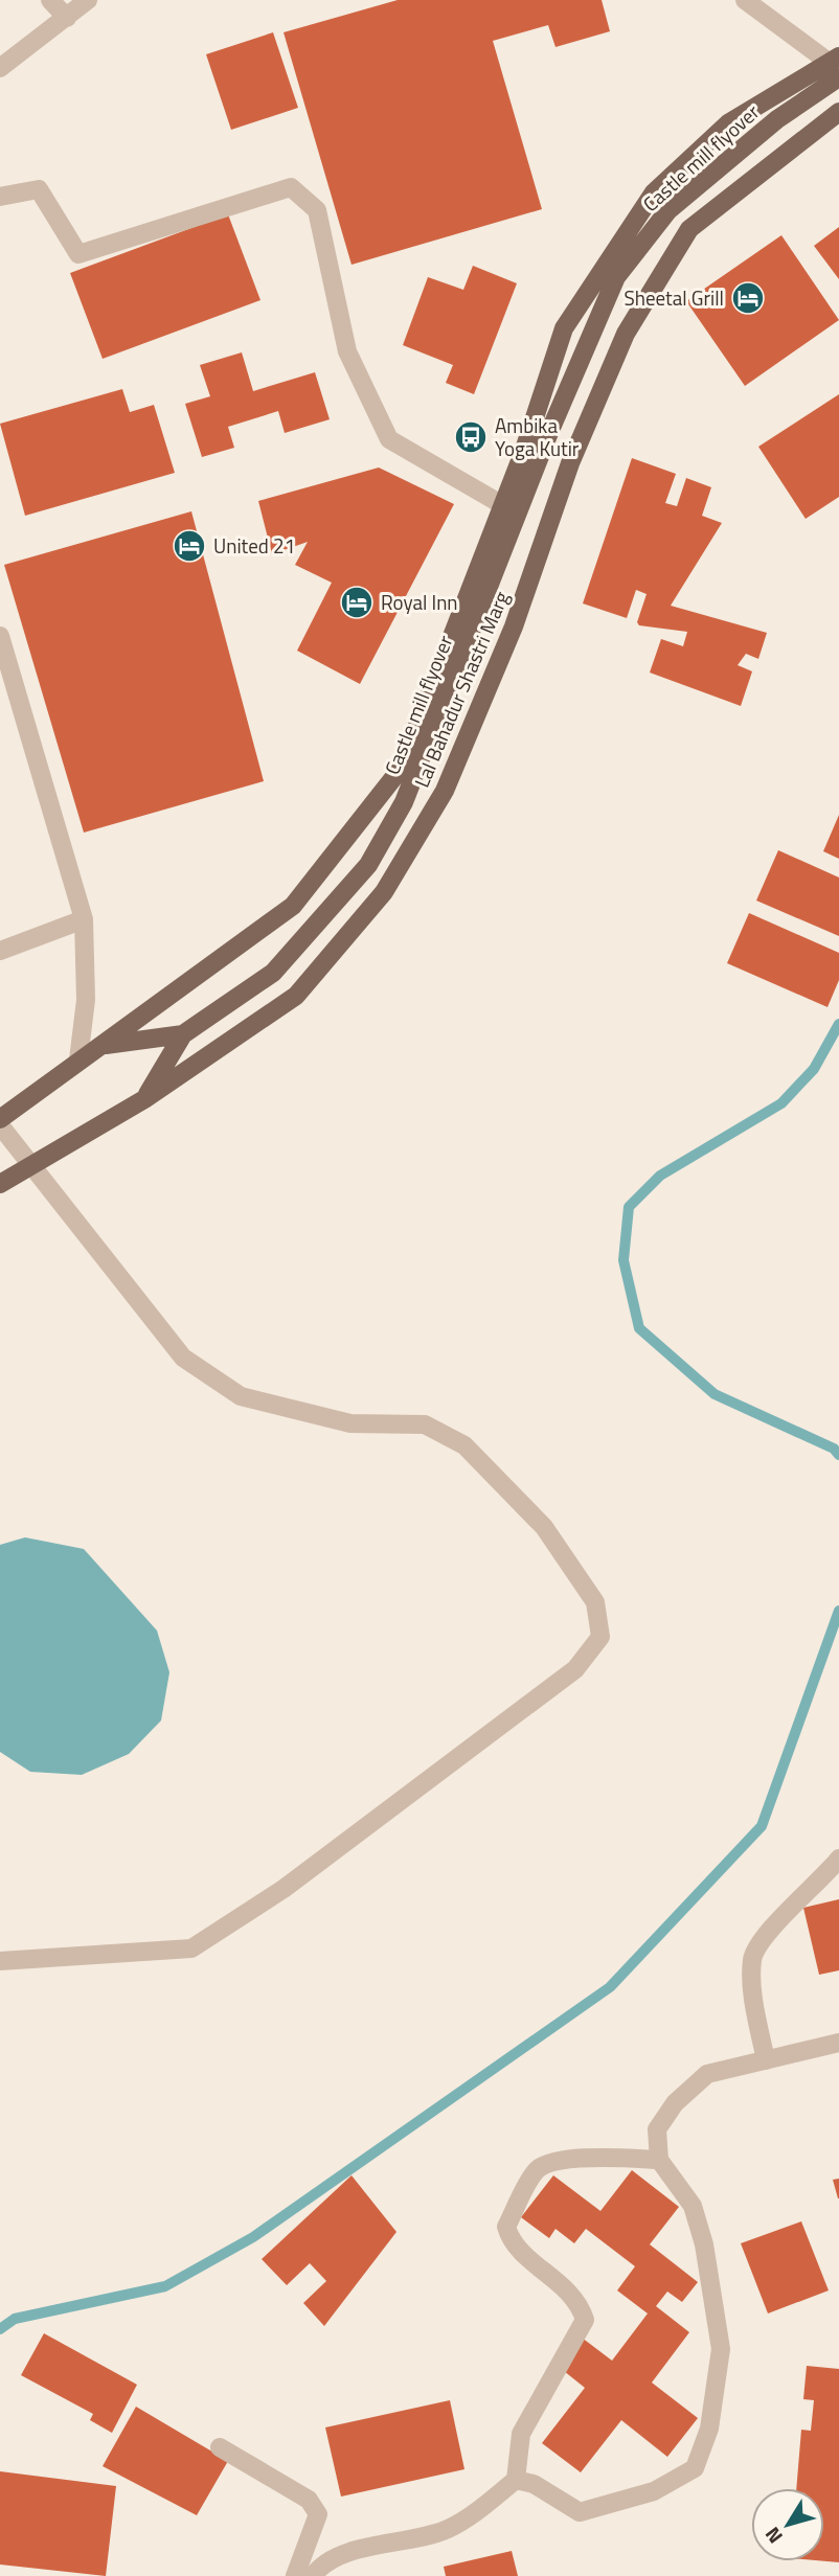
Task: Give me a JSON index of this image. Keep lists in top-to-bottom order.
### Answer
{
  "streets": {
    "main road": ["Castle mill flyover", "Lal Bahadur Shastri Marg"]
  },
  "crossings": [
    ["Castle mill flyover", "Lal Bahadur Shastri Marg"]
  ],
  "places": {
    "hotel": ["Sheetal Grill", "United 21", "Royal Inn"],
    "bus stop": ["Ambika Yoga Kutir"]
  },
  "north": "bottom left"
}
